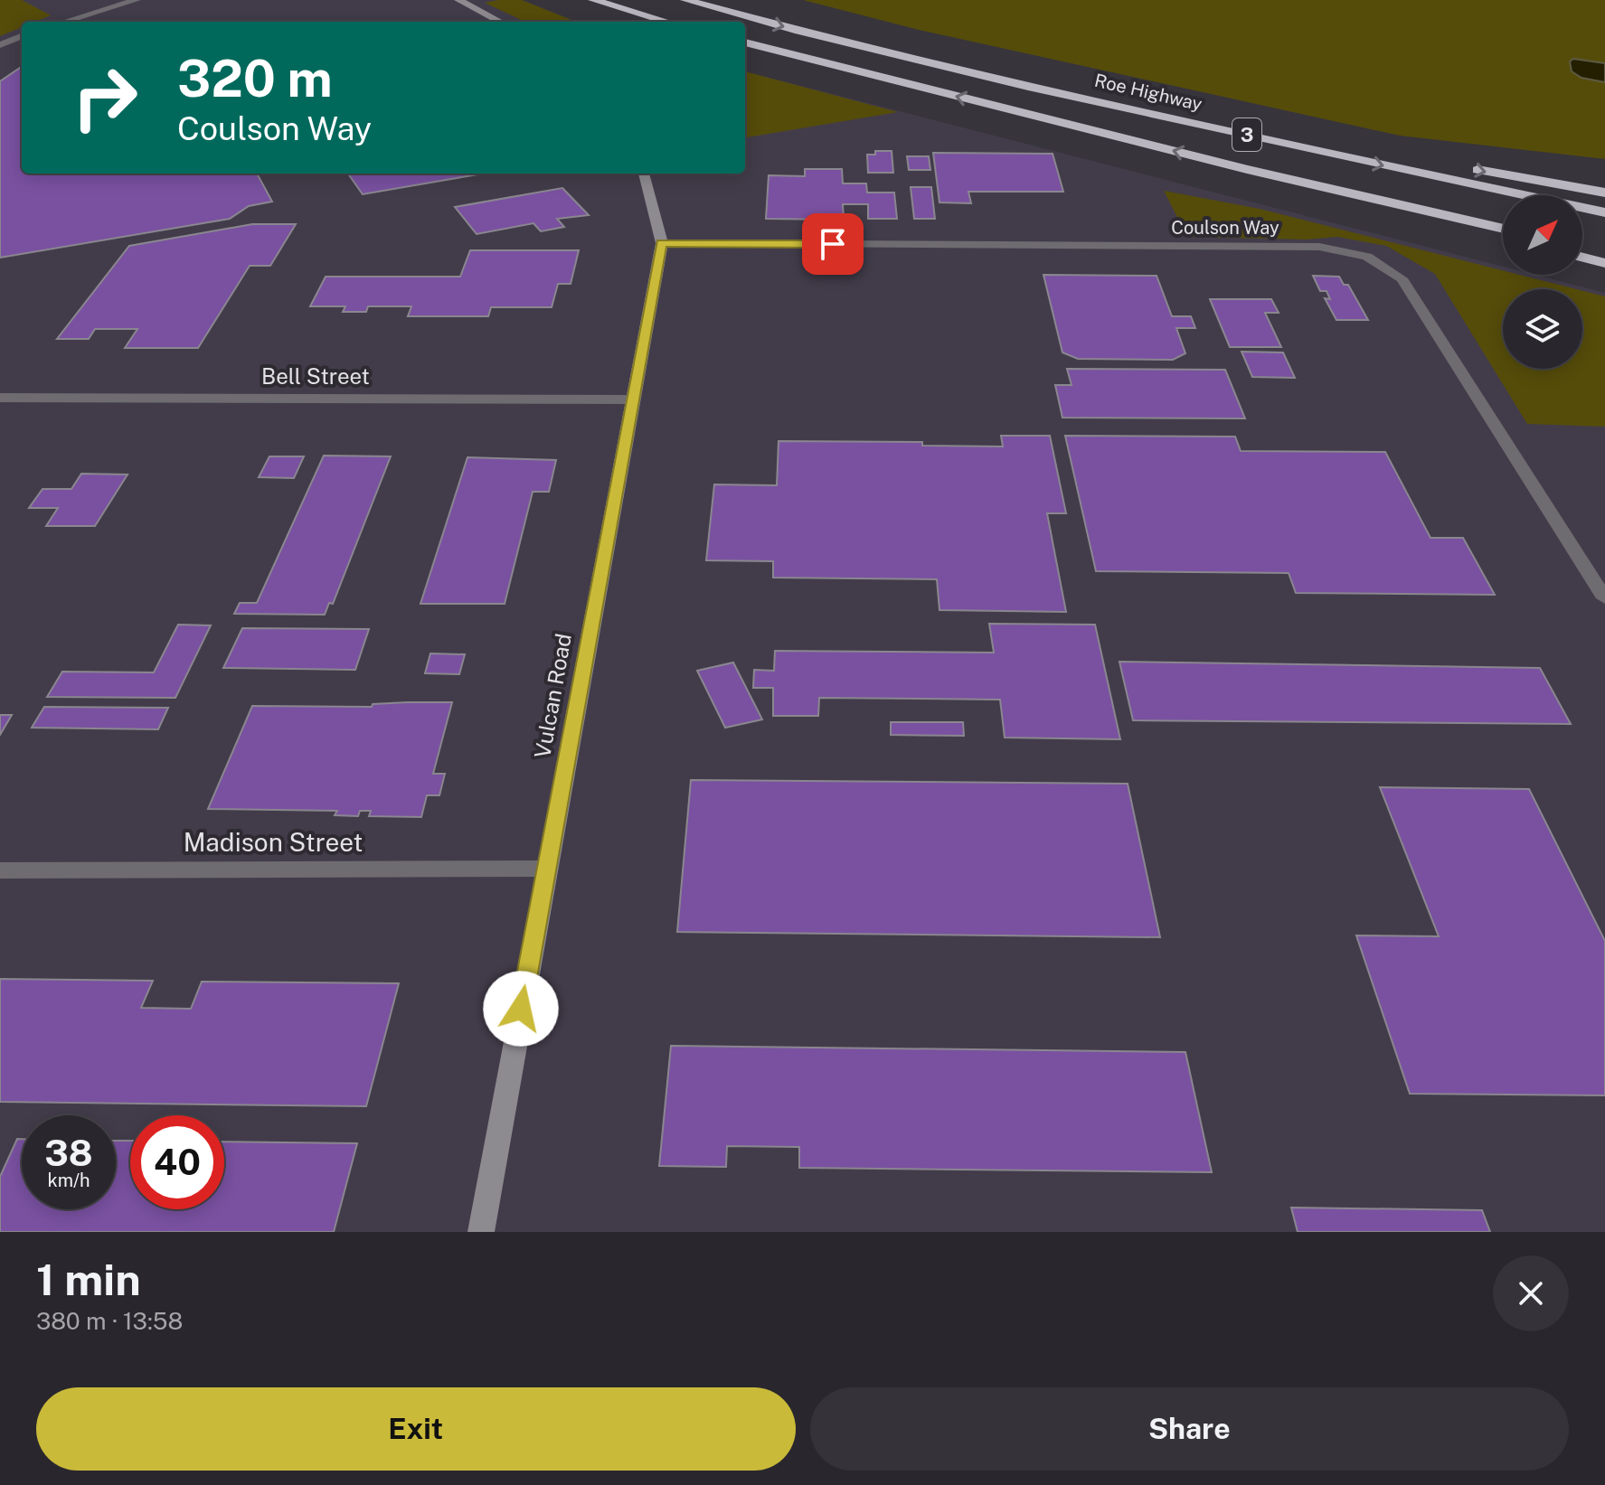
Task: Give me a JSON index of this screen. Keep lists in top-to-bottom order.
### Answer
{
  "streets": {
    "highway": ["Roe Highway", "3"],
    "street": [
      "Coulson Way",
      "Bell Street",
      "Vulcan Road",
      "Madison Street"
    ]
  },
  "crossings": [
    ["Coulson Way", "Vulcan Road"],
    ["Bell Street", "Vulcan Road"],
    ["Vulcan Road", "Madison Street"]
  ],
  "north": "top right",
  "page": {
    "turn": ["320 m", "Coulson Way"],
    "speed": "38 km/h",
    "limit": "40",
    "heading": ["1 min", "380 m · 13:58"],
    "buttons": ["Exit", "Share"]
  }
}
